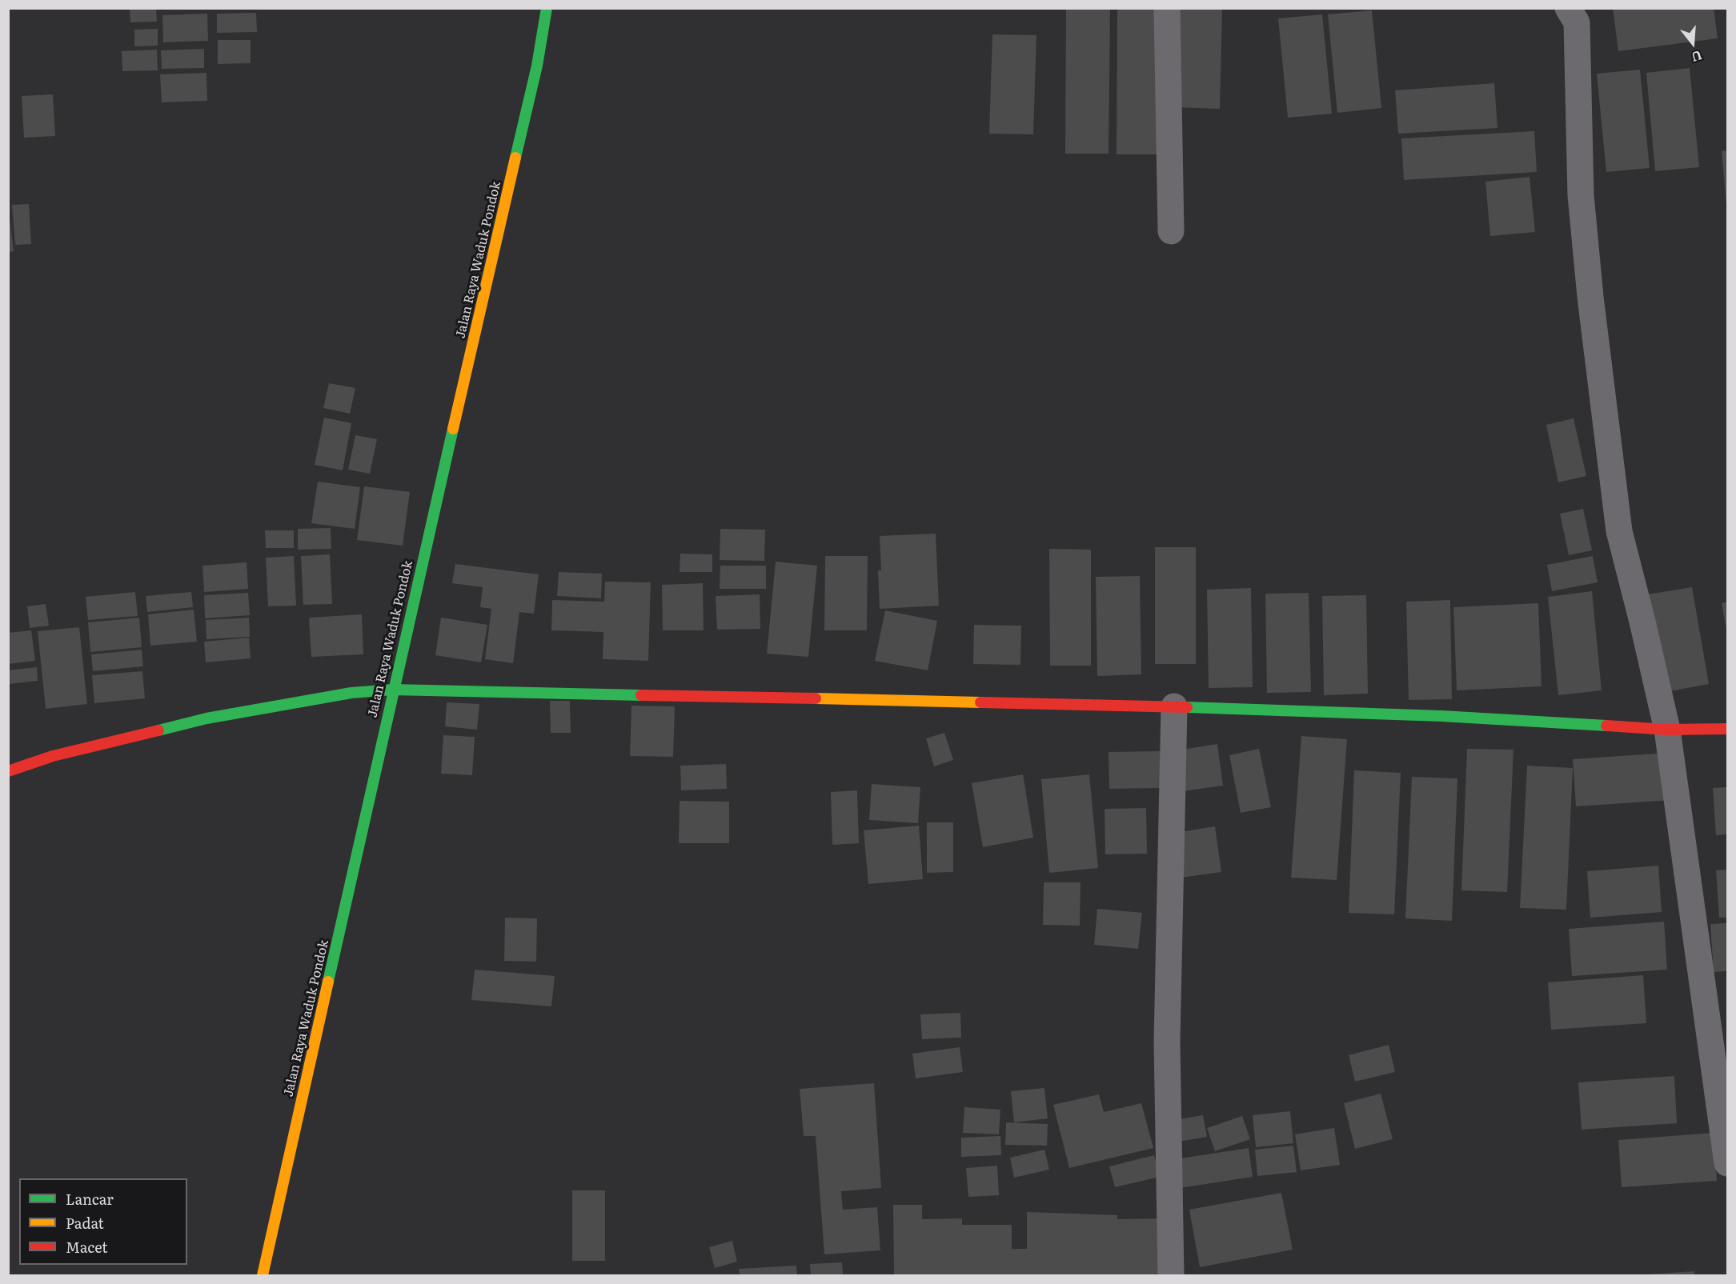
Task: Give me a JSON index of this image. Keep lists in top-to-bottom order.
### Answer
{
  "streets": {
    "street": ["Jalan Raya Waduk Pondok"]
  },
  "legend": ["Lancar", "Padat", "Macet"],
  "north": "bottom"
}
